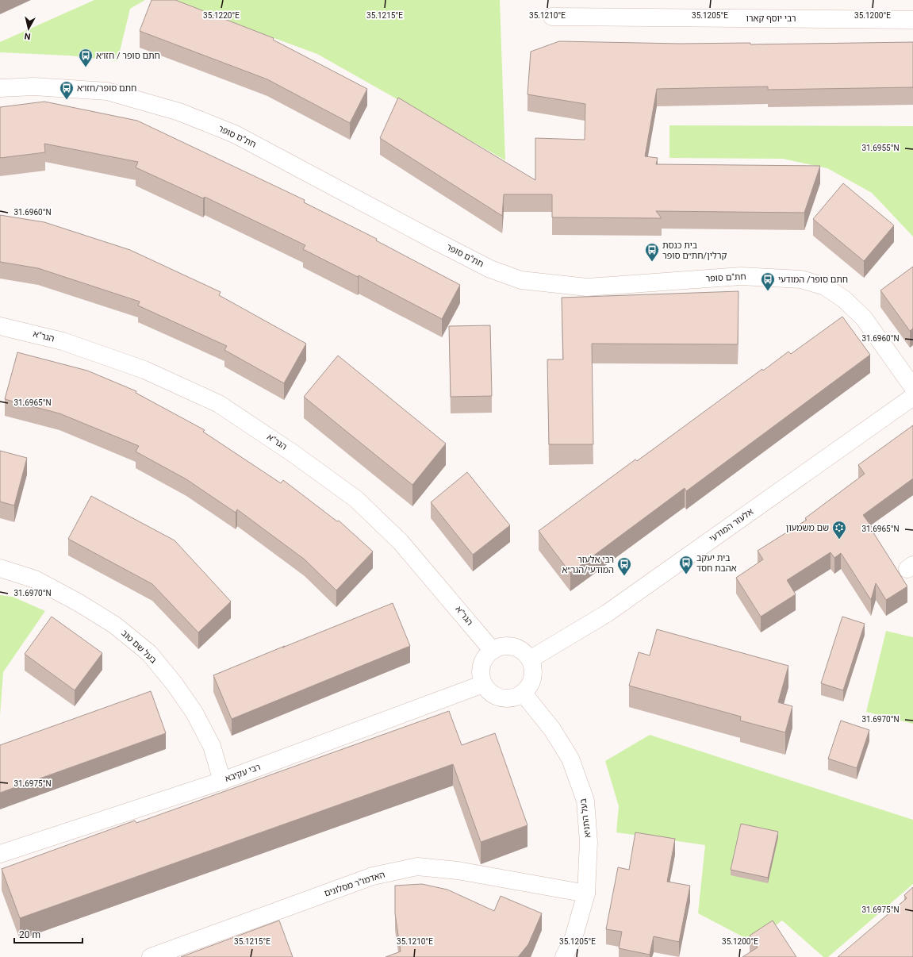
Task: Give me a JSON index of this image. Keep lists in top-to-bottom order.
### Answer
{
  "streets": {
    "street": [
      "רבי יוסף קארו",
      "חת\"ם סופר",
      "הגר\"א",
      "אלעזר המודעי",
      "בעל שם טוב",
      "רבי עקיבא",
      "בעל התניא",
      "האדמו\"ר מסלונים"
    ]
  },
  "crossings": [
    ["הגר\"א", "אלעזר המודעי"],
    ["הגר\"א", "רבי עקיבא"],
    ["הגר\"א", "בעל התניא"],
    ["אלעזר המודעי", "רבי עקיבא"],
    ["אלעזר המודעי", "בעל התניא"],
    ["בעל שם טוב", "רבי עקיבא"],
    ["רבי עקיבא", "בעל התניא"],
    ["בעל התניא", "האדמו\"ר מסלונים"]
  ],
  "places": {
    "bus stop": [
      "חתם סופר / חזו׳א",
      "חתם סופר/חזו׳א",
      "בית כנסת קרלין/חת״ם סופר",
      "חתם סופר/ המודעי",
      "בית יעקב אהבת חסד",
      "רבי אלעזר המודעי/הגר״א"
    ],
    "synagogue": ["שם משמעון"]
  },
  "scale_bar": "20 m",
  "north": "bottom",
  "coordinates": [
    "35.1220°E",
    "35.1215°E",
    "35.1210°E",
    "35.1205°E",
    "35.1200°E",
    "31.6955°N",
    "31.6960°N",
    "31.6965°N",
    "31.6970°N",
    "31.6975°N"
  ]
}
